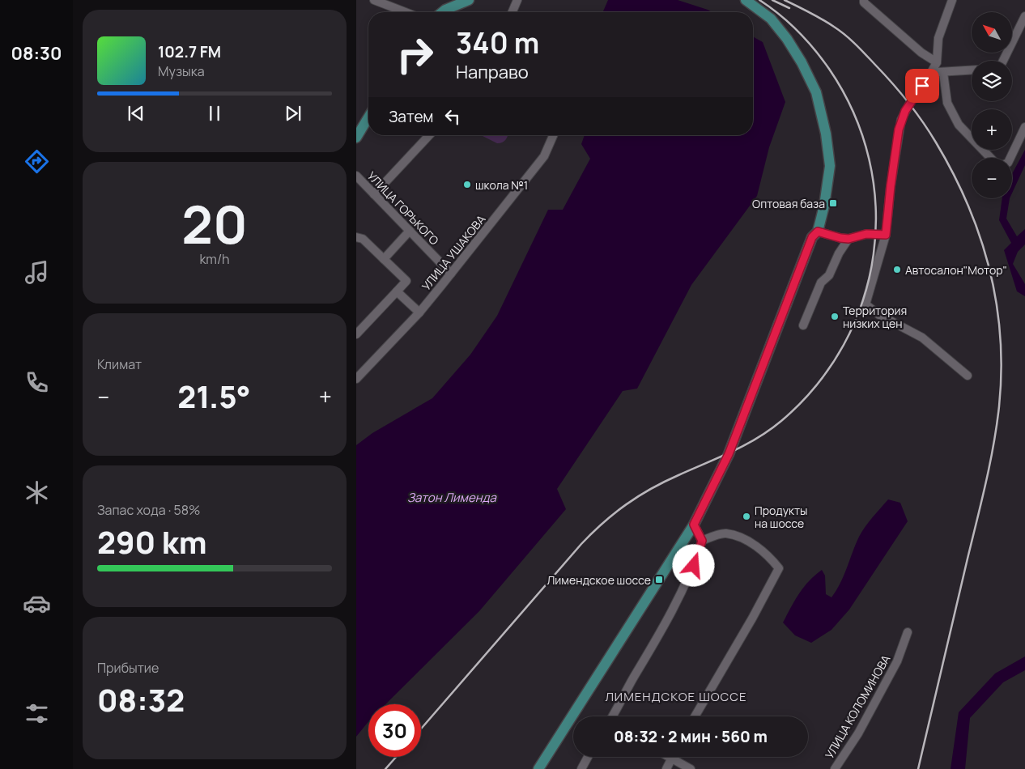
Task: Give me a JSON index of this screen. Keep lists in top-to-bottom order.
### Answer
{
  "streets": {
    "street": ["УЛИЦА ГОРЬКОГО", "УЛИЦА УШАКОВА", "УЛИЦА КОЛОМИНОВА"]
  },
  "crossings": [
    ["УЛИЦА ГОРЬКОГО", "УЛИЦА УШАКОВА"]
  ],
  "districts": ["ЛИМЕНДСКОЕ ШОССЕ"],
  "water": ["Затон Лименда"],
  "places": {
    "other": [
      "школа №1",
      "Автосалон\"Мотор\"",
      "Территория низких цен",
      "Продукты на шоссе"
    ],
    "transit": ["Оптовая база", "Лимендское шоссе"]
  },
  "north": "top left",
  "page": {
    "tabs": "08:30",
    "map_buttons": ["+", "−"],
    "turn": ["340 m", "Направо"],
    "song": ["102.7 FM", "Музыка"],
    "then": "Затем",
    "tile": [
      ["20", "km/h"],
      "Климат",
      ["Запас хода · 58%", "290 km"],
      ["Прибытие", "08:32"]
    ],
    "heat": ["−", "21.5°", "+"],
    "limit": "30",
    "trip": "08:32 · 2 мин · 560 m"
  }
}
